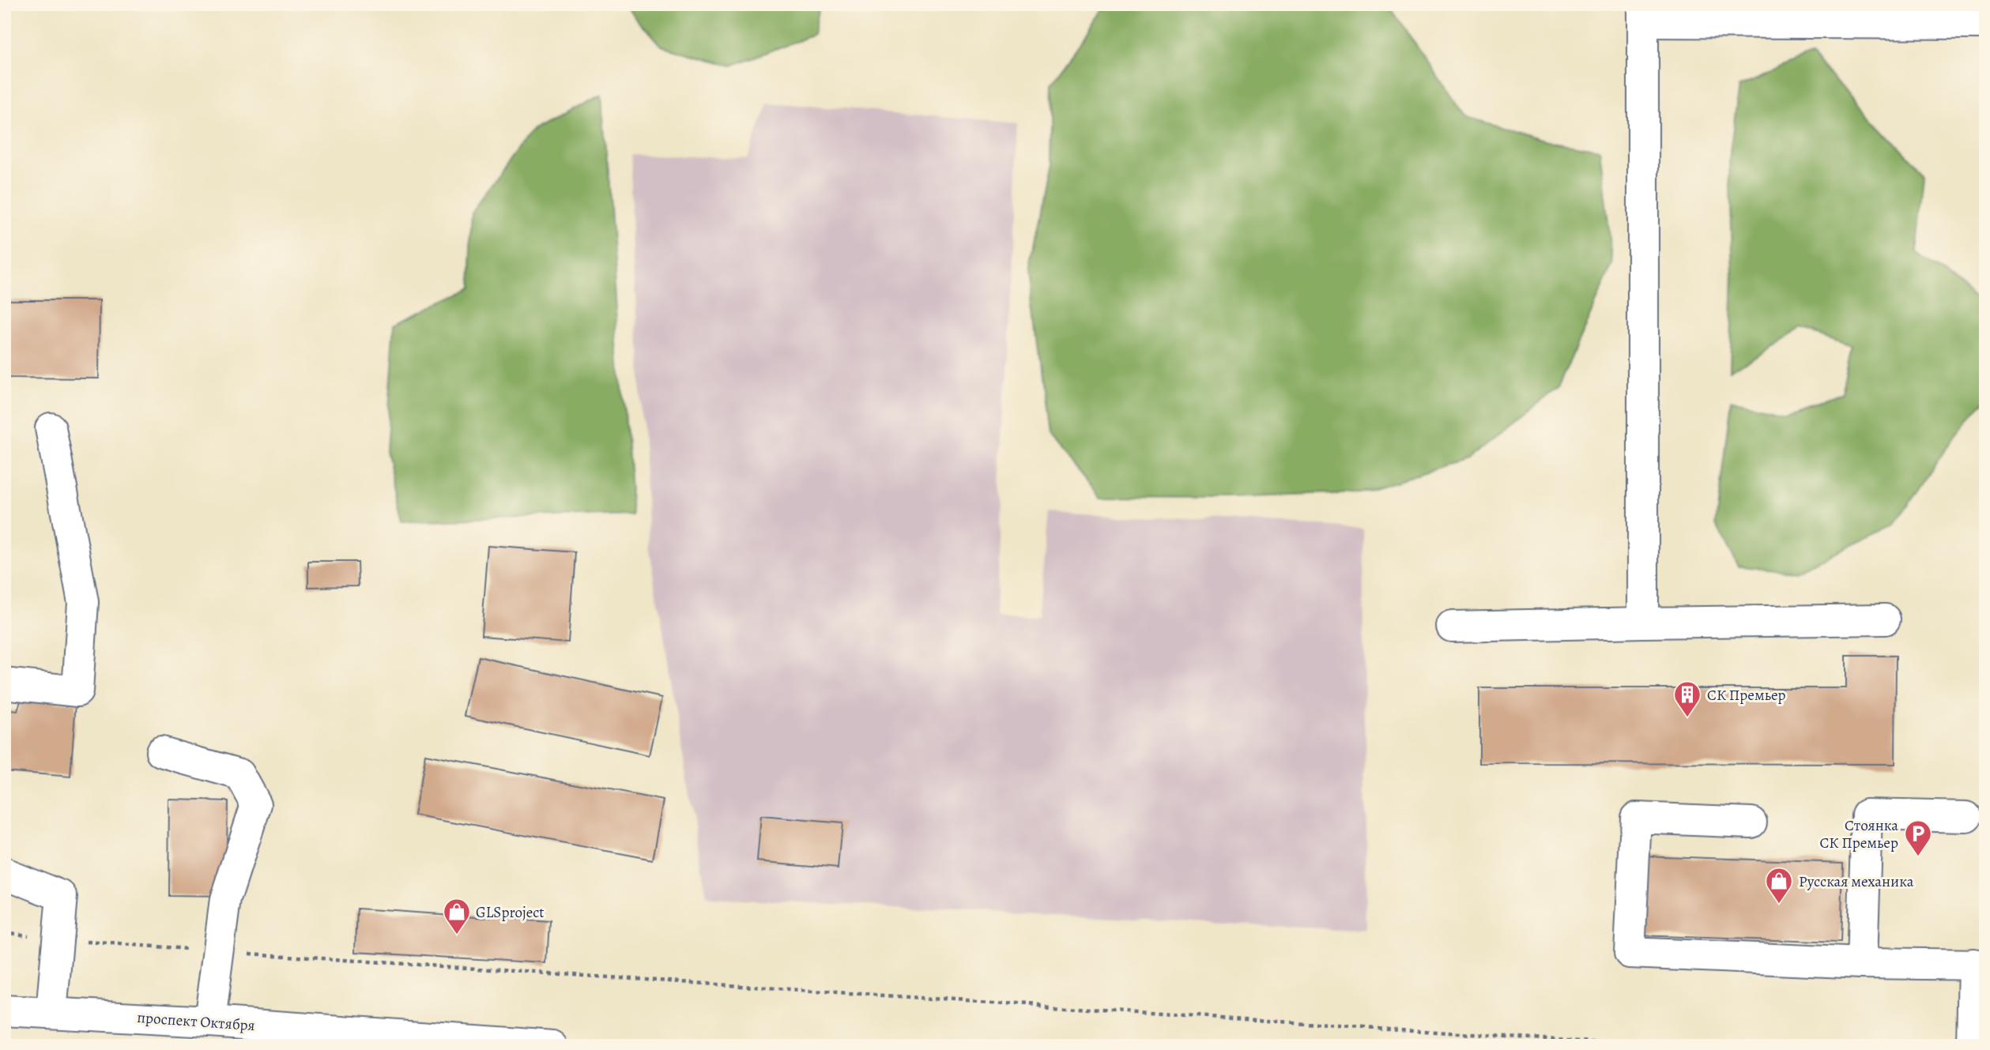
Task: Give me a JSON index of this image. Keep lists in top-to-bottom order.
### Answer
{
  "streets": {
    "street": ["проспект Октября"]
  },
  "places": {
    "building": ["СК Премьер"],
    "parking": ["Стоянка СК Премьер"],
    "shop": ["Русская механика", "GLSproject"]
  }
}
